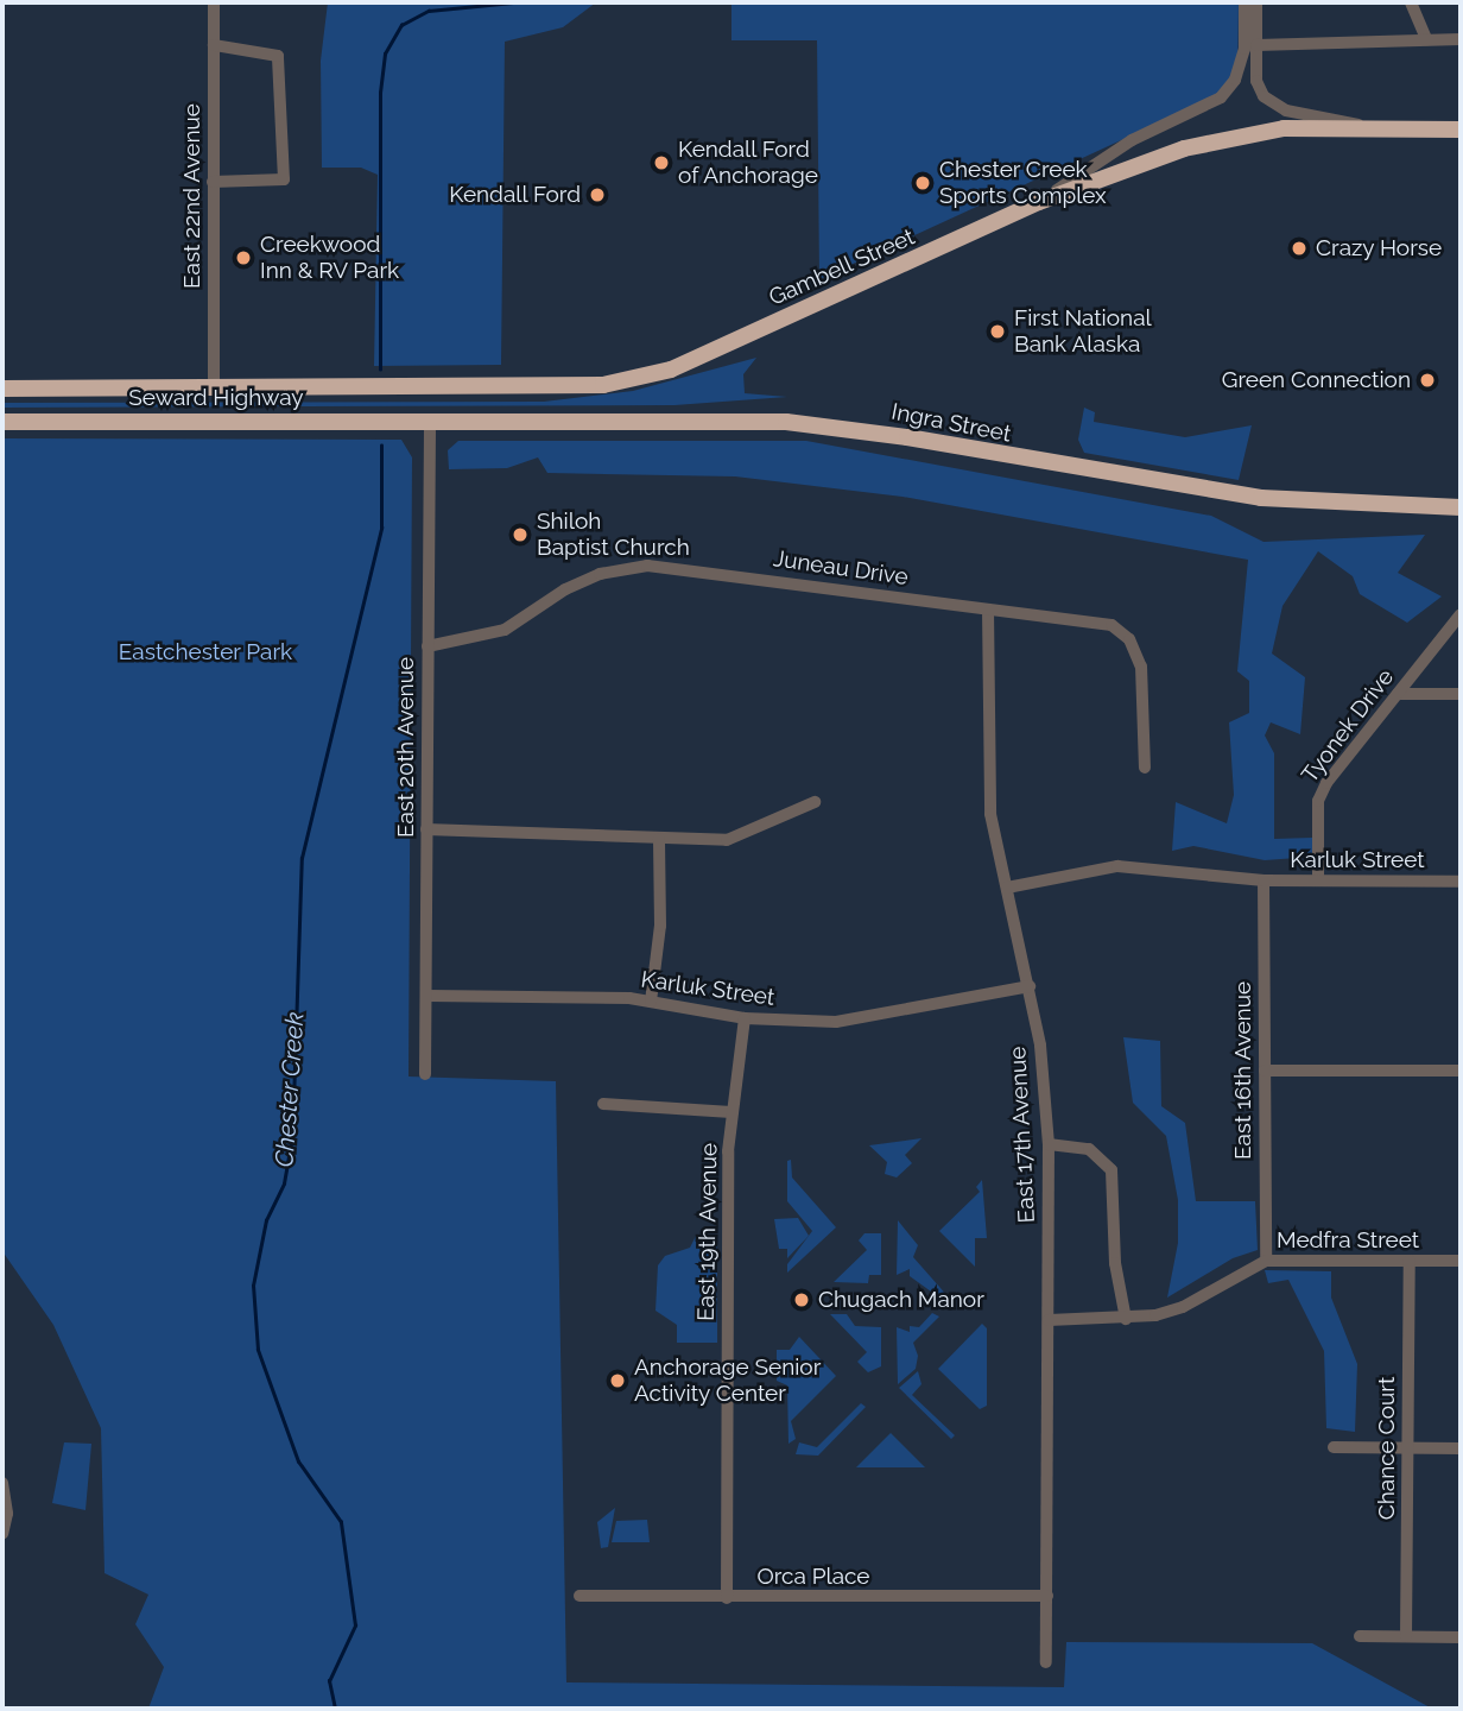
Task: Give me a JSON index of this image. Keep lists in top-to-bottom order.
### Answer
{
  "streets": {
    "highway": ["Gambell Street", "Seward Highway", "Ingra Street"],
    "street": [
      "East 22nd Avenue",
      "Juneau Drive",
      "Tyonek Drive",
      "East 20th Avenue",
      "Karluk Street",
      "East 16th Avenue",
      "East 17th Avenue",
      "East 19th Avenue",
      "Medfra Street",
      "Chance Court",
      "Orca Place"
    ]
  },
  "crossings": [
    ["East 22nd Avenue", "Seward Highway"],
    ["Gambell Street", "Seward Highway"],
    ["Seward Highway", "Ingra Street"],
    ["Seward Highway", "East 20th Avenue"],
    ["Ingra Street", "East 20th Avenue"],
    ["Juneau Drive", "East 20th Avenue"],
    ["Juneau Drive", "East 17th Avenue"],
    ["Tyonek Drive", "Karluk Street"],
    ["East 20th Avenue", "Karluk Street"],
    ["Karluk Street", "East 16th Avenue"],
    ["Karluk Street", "East 17th Avenue"],
    ["Karluk Street", "East 19th Avenue"],
    ["East 16th Avenue", "Medfra Street"],
    ["East 17th Avenue", "Medfra Street"],
    ["East 17th Avenue", "Orca Place"],
    ["East 19th Avenue", "Orca Place"],
    ["Medfra Street", "Chance Court"]
  ],
  "water": ["Chester Creek"],
  "parks": ["Eastchester Park"],
  "places": [
    "Kendall Ford of Anchorage",
    "Chester Creek Sports Complex",
    "Kendall Ford",
    "Crazy Horse",
    "Creekwood Inn & RV Park",
    "First National Bank Alaska",
    "Green Connection",
    "Shiloh Baptist Church",
    "Chugach Manor",
    "Anchorage Senior Activity Center"
  ]
}
